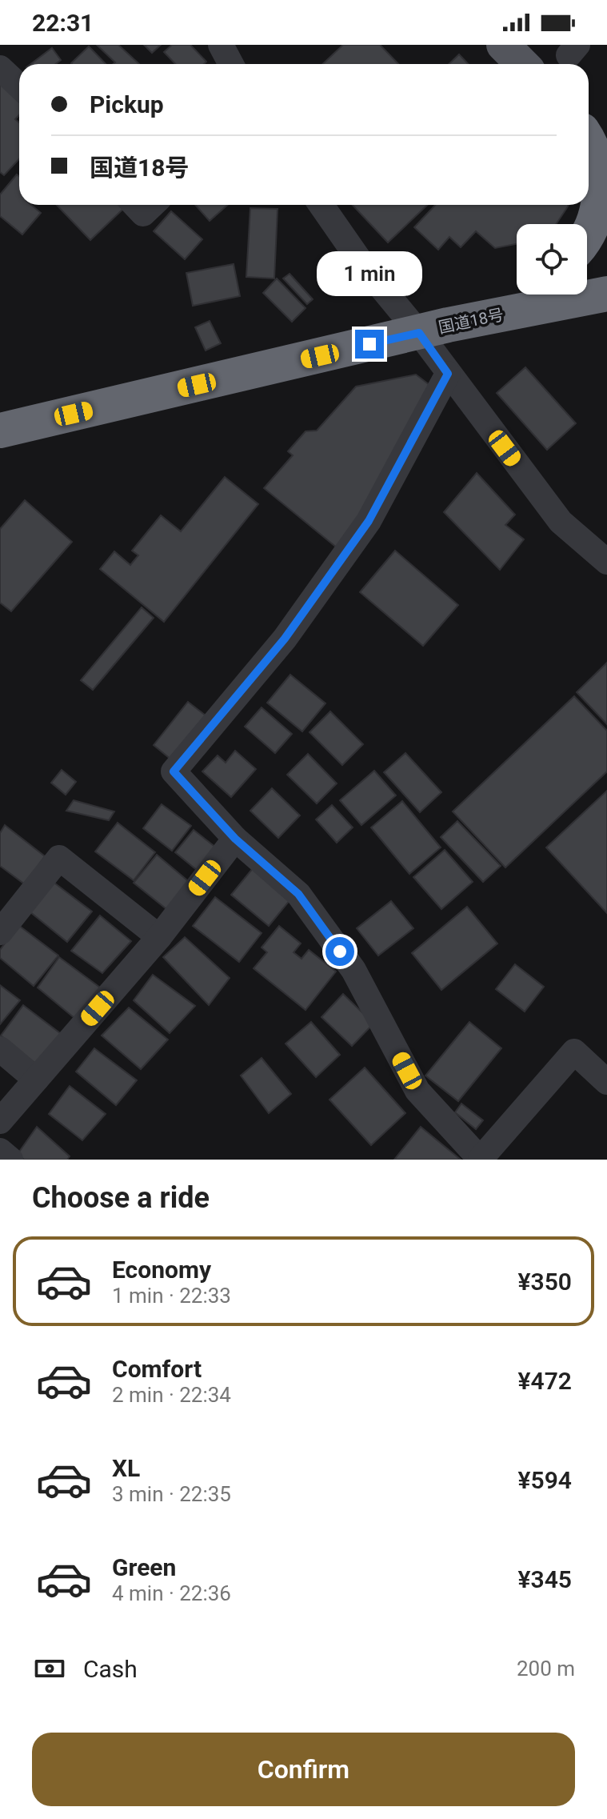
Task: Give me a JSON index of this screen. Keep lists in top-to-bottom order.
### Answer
{
  "streets": {
    "highway": ["国道18号"]
  },
  "page": {
    "status": "22:31",
    "banner": ["Pickup", "国道18号"],
    "bubble": "1 min",
    "heading": "Choose a ride",
    "list": [
      {
        "name": "Economy",
        "note": "1 min · 22:33",
        "value": "¥350"
      },
      {
        "name": "Comfort",
        "note": "2 min · 22:34",
        "value": "¥472"
      },
      {
        "name": "XL",
        "note": "3 min · 22:35",
        "value": "¥594"
      },
      {
        "name": "Green",
        "note": "4 min · 22:36",
        "value": "¥345"
      }
    ],
    "pay": ["Cash", "200 m"],
    "buttons": "Confirm"
  }
}
